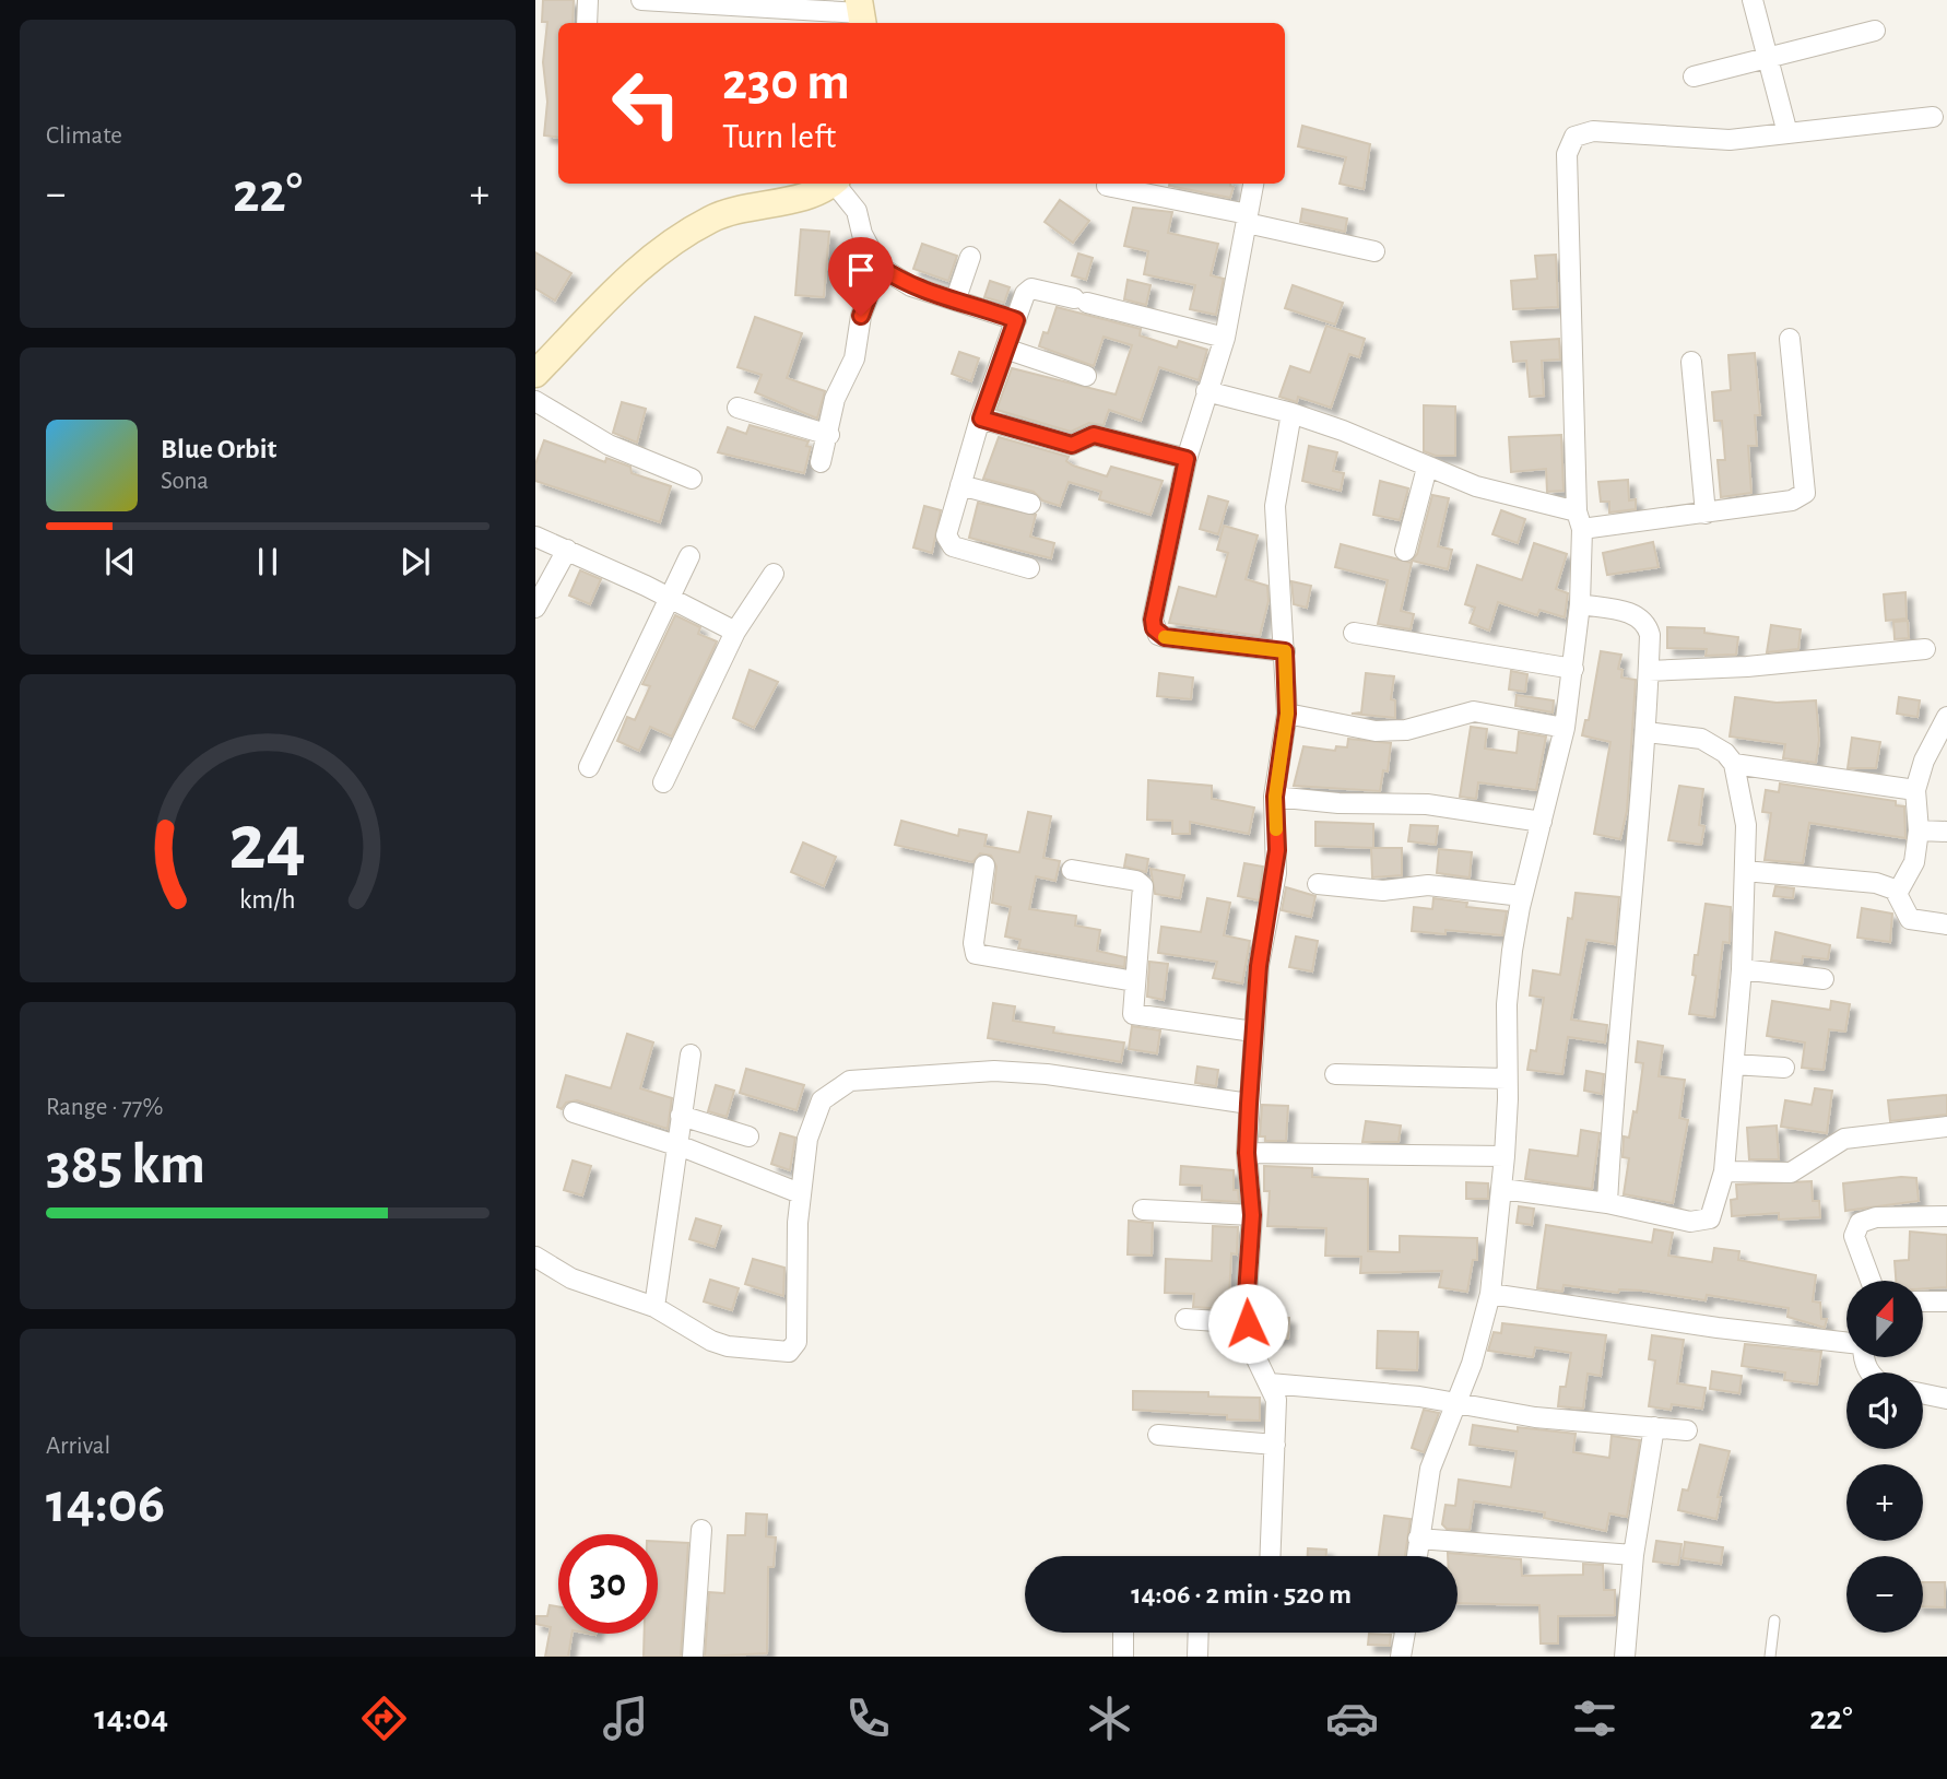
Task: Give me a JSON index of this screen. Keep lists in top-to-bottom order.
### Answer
{
  "north": "top",
  "page": {
    "tile": [
      "Climate",
      ["Range · 77%", "385 km"],
      ["Arrival", "14:06"]
    ],
    "turn": ["230 m", "Turn left"],
    "heat": ["−", "22°", "+"],
    "song": ["Blue Orbit", "Sona"],
    "map_buttons": ["+", "−"],
    "limit": "30",
    "trip": "14:06 · 2 min · 520 m",
    "tabs": ["14:04", "22°"],
    "gauge": ["24", "km/h"]
  }
}
